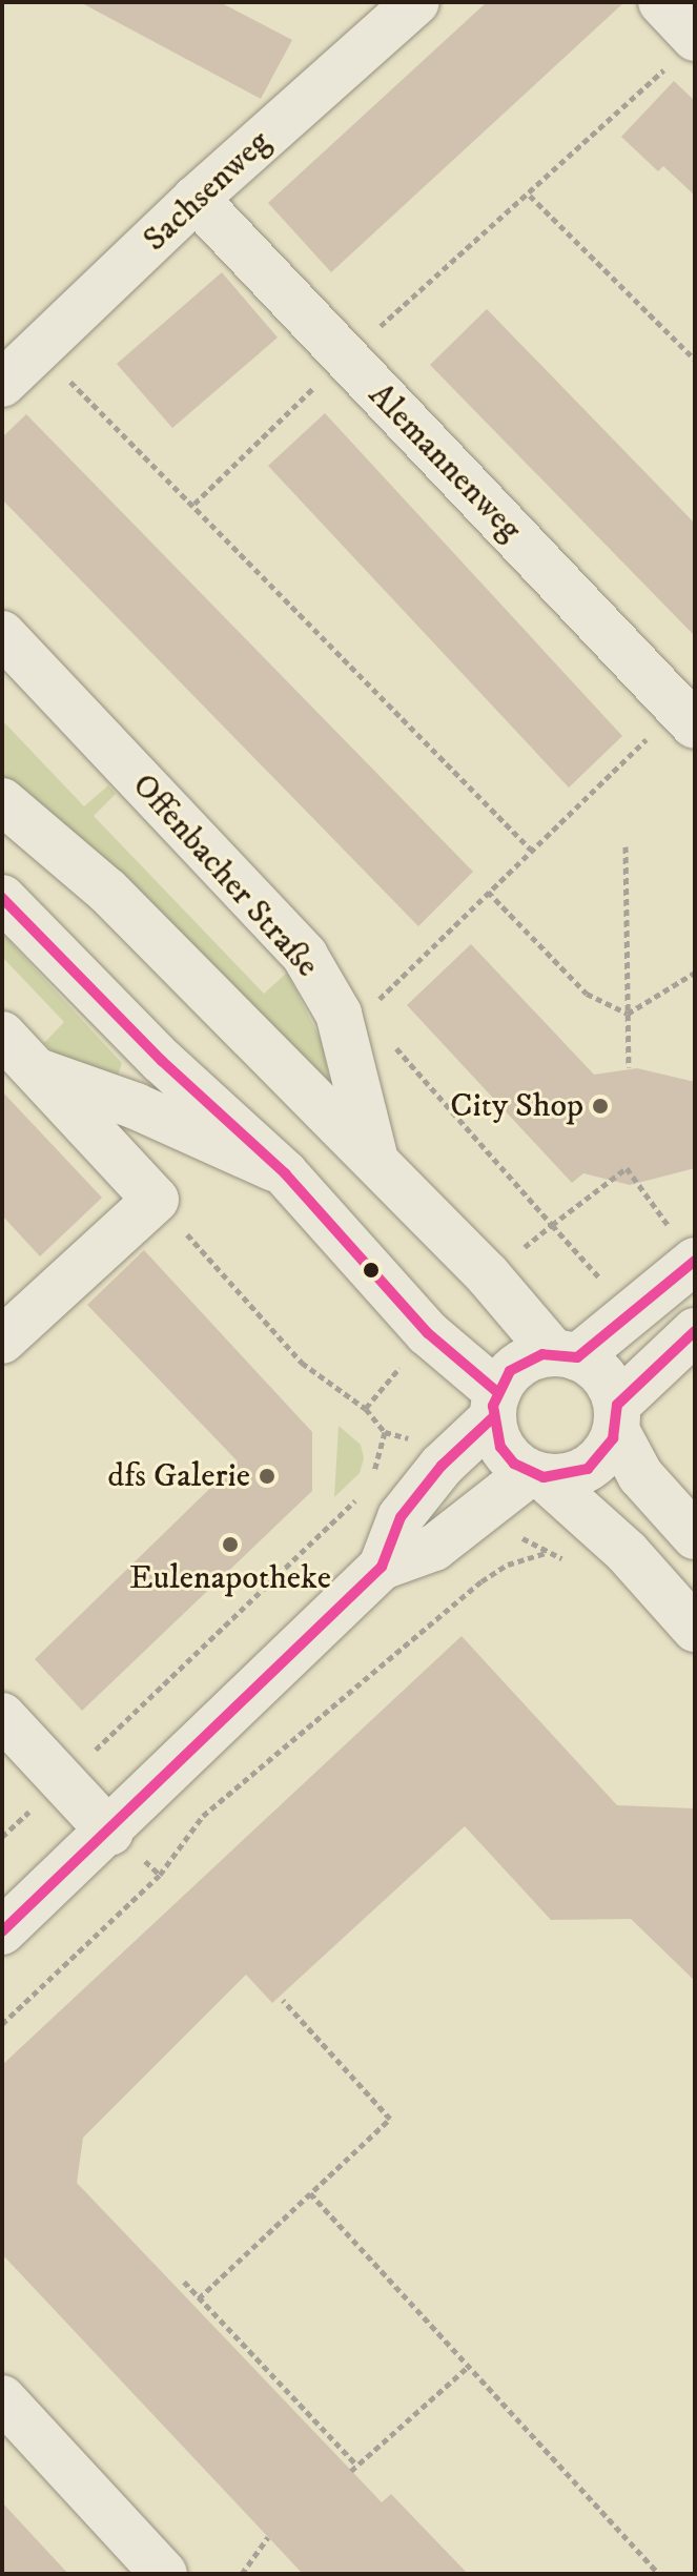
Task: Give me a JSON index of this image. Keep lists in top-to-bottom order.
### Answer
{
  "streets": {
    "street": ["Sachsenweg", "Alemannenweg", "Offenbacher Straße"]
  },
  "crossings": [
    ["Sachsenweg", "Alemannenweg"]
  ],
  "places": ["City Shop", "dfs Galerie", "Eulenapotheke"]
}
